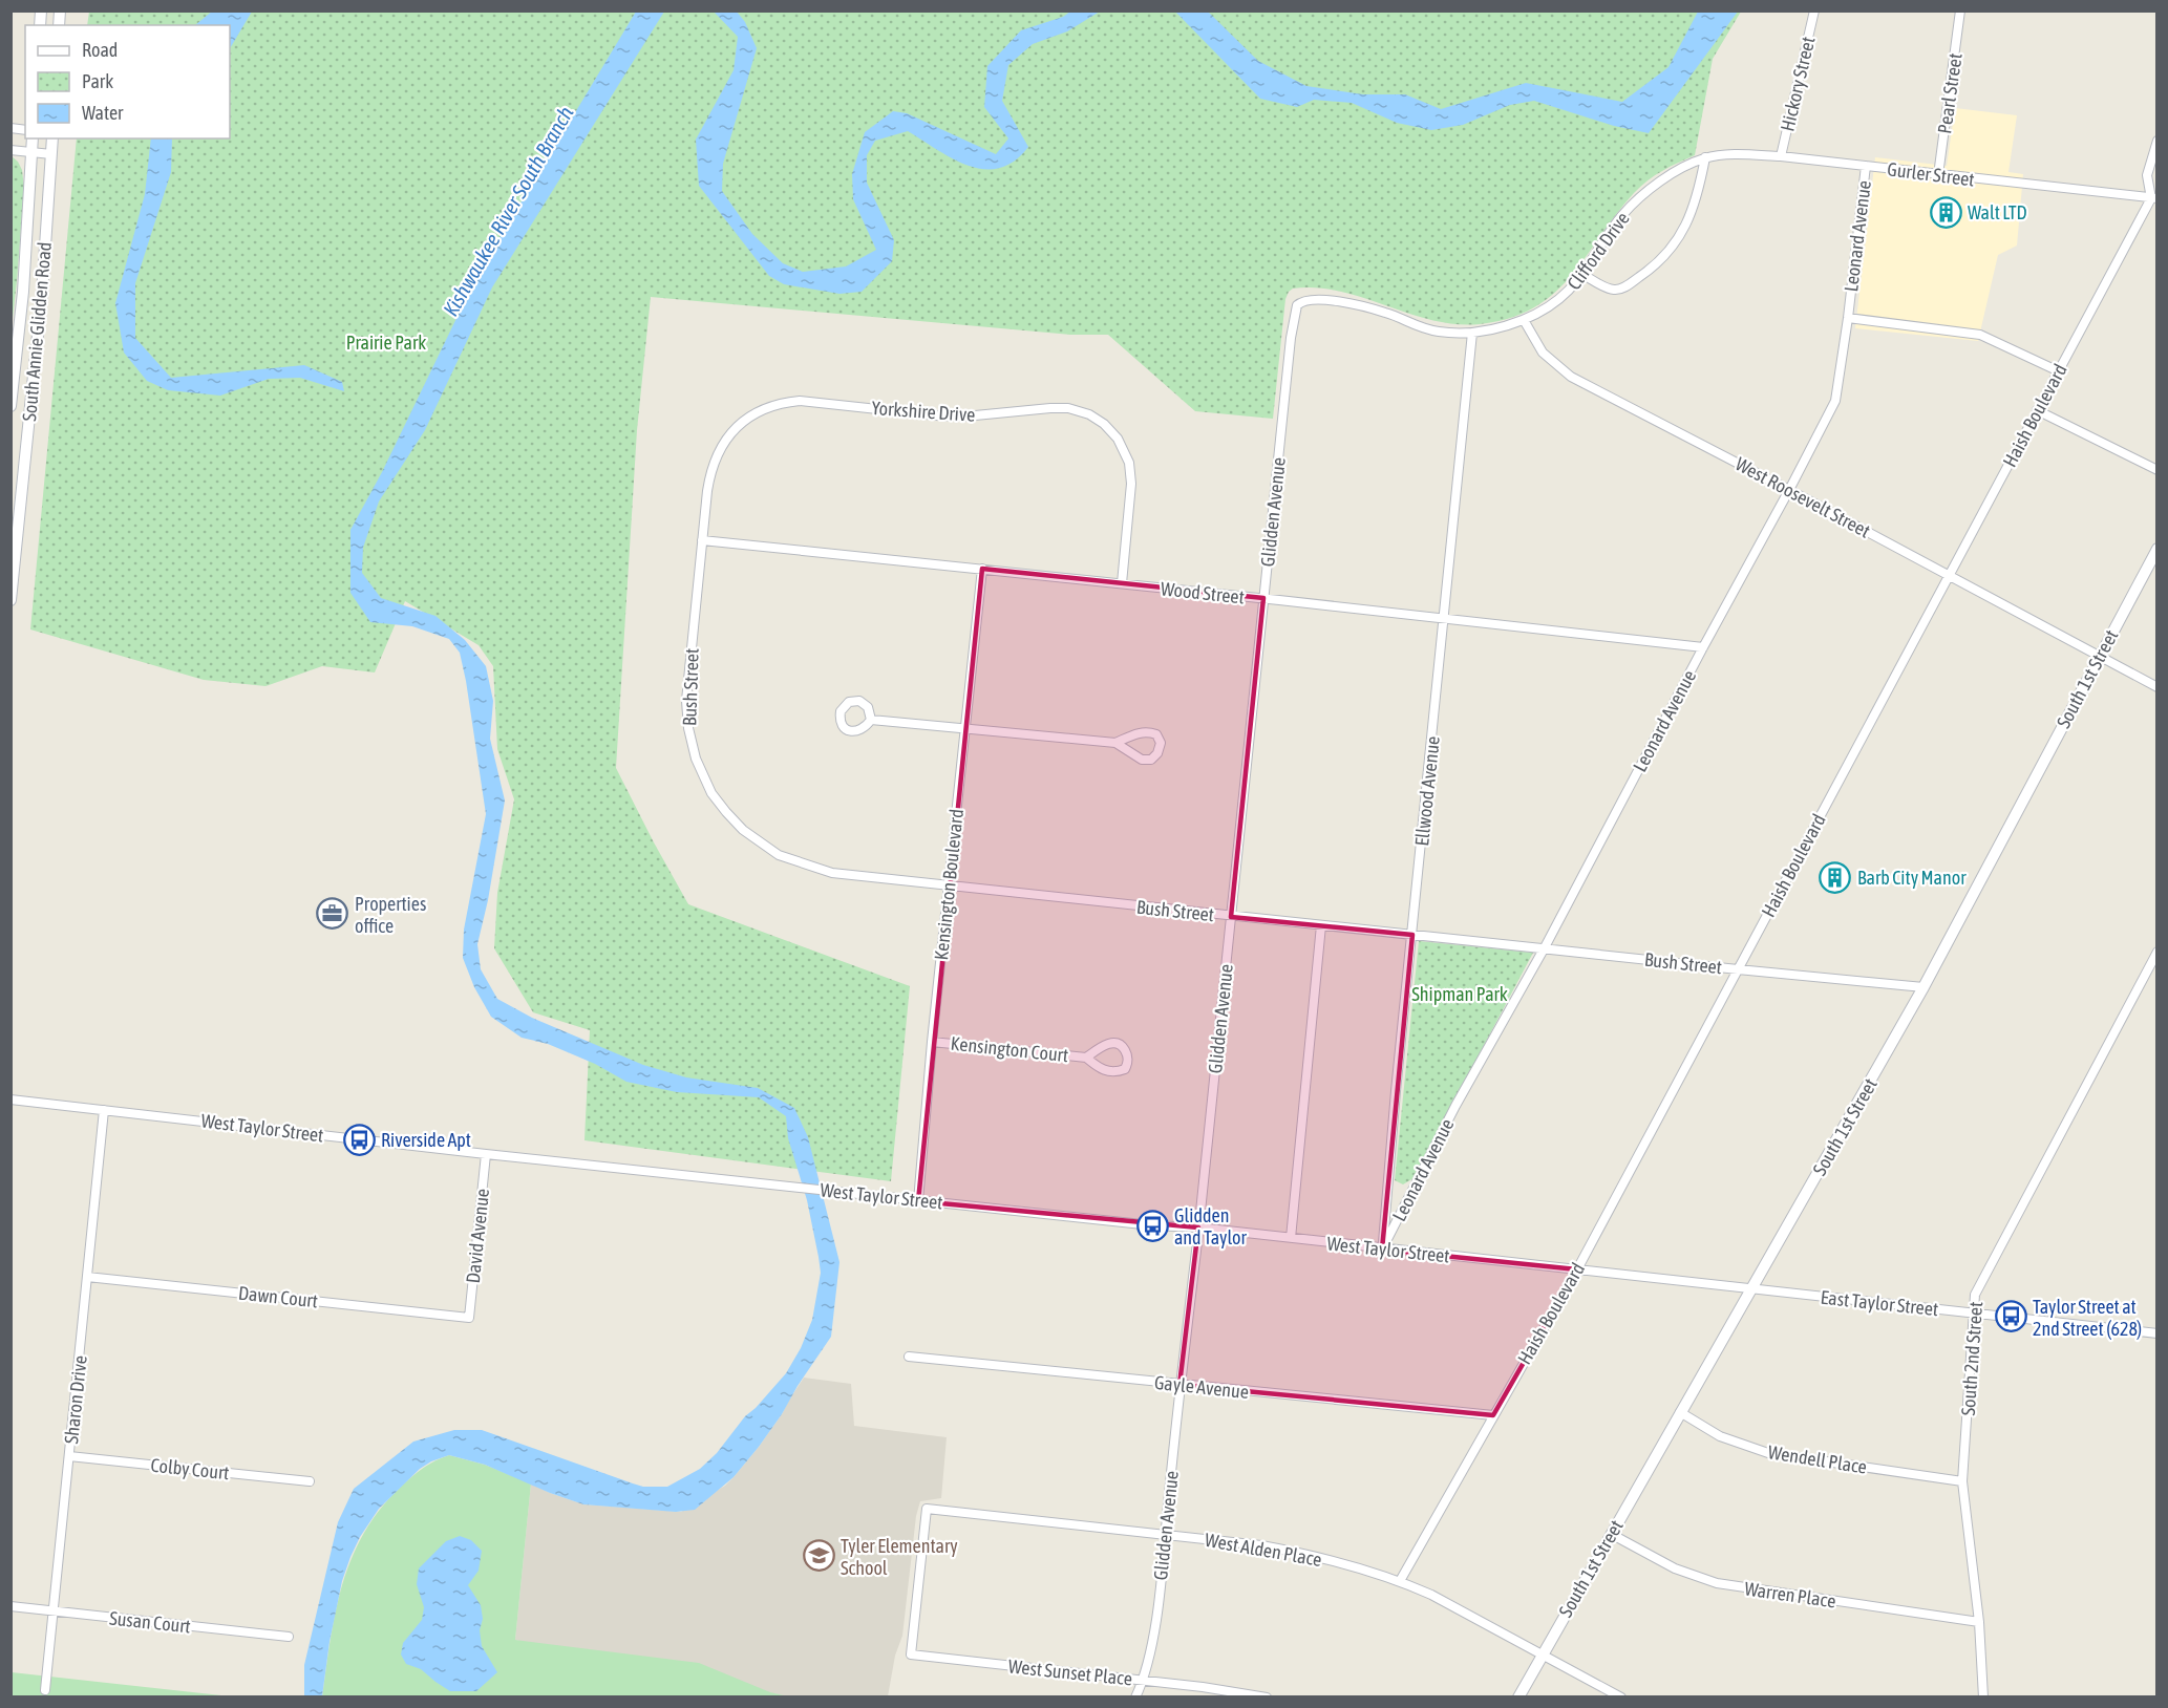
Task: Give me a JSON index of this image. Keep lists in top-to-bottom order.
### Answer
{
  "streets": {
    "street": [
      "Hickory Street",
      "Pearl Street",
      "Gurler Street",
      "Leonard Avenue",
      "Clifford Drive",
      "South Annie Glidden Road",
      "Yorkshire Drive",
      "Haish Boulevard",
      "West Roosevelt Street",
      "Glidden Avenue",
      "Wood Street",
      "South 1st Street",
      "Bush Street",
      "Ellwood Avenue",
      "Kensington Boulevard",
      "Kensington Court",
      "West Taylor Street",
      "David Avenue",
      "Dawn Court",
      "East Taylor Street",
      "South 2nd Street",
      "Gayle Avenue",
      "Sharon Drive",
      "Wendell Place",
      "Colby Court",
      "West Alden Place",
      "Warren Place",
      "Susan Court",
      "West Sunset Place"
    ]
  },
  "crossings": [
    ["Hickory Street", "Gurler Street"],
    ["Pearl Street", "Gurler Street"],
    ["Gurler Street", "Leonard Avenue"],
    ["Gurler Street", "Clifford Drive"],
    ["Gurler Street", "Haish Boulevard"],
    ["Leonard Avenue", "West Roosevelt Street"],
    ["Leonard Avenue", "Wood Street"],
    ["Leonard Avenue", "Bush Street"],
    ["Leonard Avenue", "Ellwood Avenue"],
    ["Leonard Avenue", "West Taylor Street"],
    ["Clifford Drive", "West Roosevelt Street"],
    ["Clifford Drive", "Glidden Avenue"],
    ["Clifford Drive", "Ellwood Avenue"],
    ["Yorkshire Drive", "Wood Street"],
    ["Yorkshire Drive", "Bush Street"],
    ["Haish Boulevard", "West Roosevelt Street"],
    ["Haish Boulevard", "Bush Street"],
    ["Haish Boulevard", "West Taylor Street"],
    ["Haish Boulevard", "Gayle Avenue"],
    ["Haish Boulevard", "West Alden Place"],
    ["West Roosevelt Street", "South 1st Street"],
    ["Glidden Avenue", "Wood Street"],
    ["Glidden Avenue", "Bush Street"],
    ["Glidden Avenue", "West Taylor Street"],
    ["Glidden Avenue", "Gayle Avenue"],
    ["Glidden Avenue", "West Alden Place"],
    ["Glidden Avenue", "West Sunset Place"],
    ["Wood Street", "Bush Street"],
    ["Wood Street", "Ellwood Avenue"],
    ["Wood Street", "Kensington Boulevard"],
    ["South 1st Street", "Bush Street"],
    ["South 1st Street", "West Taylor Street"],
    ["South 1st Street", "East Taylor Street"],
    ["South 1st Street", "Wendell Place"],
    ["South 1st Street", "West Alden Place"],
    ["South 1st Street", "Warren Place"],
    ["Bush Street", "Ellwood Avenue"],
    ["Bush Street", "Kensington Boulevard"],
    ["Ellwood Avenue", "West Taylor Street"],
    ["Kensington Boulevard", "Kensington Court"],
    ["Kensington Boulevard", "West Taylor Street"],
    ["West Taylor Street", "David Avenue"],
    ["West Taylor Street", "East Taylor Street"],
    ["West Taylor Street", "Sharon Drive"],
    ["David Avenue", "Dawn Court"],
    ["Dawn Court", "Sharon Drive"],
    ["East Taylor Street", "South 2nd Street"],
    ["South 2nd Street", "Wendell Place"],
    ["South 2nd Street", "Warren Place"],
    ["Sharon Drive", "Colby Court"],
    ["Sharon Drive", "Susan Court"],
    ["West Alden Place", "West Sunset Place"]
  ],
  "water": ["Kishwaukee River South Branch"],
  "parks": ["Prairie Park", "Shipman Park"],
  "places": {
    "building": ["Walt LTD", "Barb City Manor"],
    "office": ["Properties office"],
    "bus stop": ["Riverside Apt", "Glidden and Taylor", "Taylor Street at 2nd Street (628)"],
    "school or university": ["Tyler Elementary School"]
  },
  "legend": ["Road", "Park", "Water"]
}
